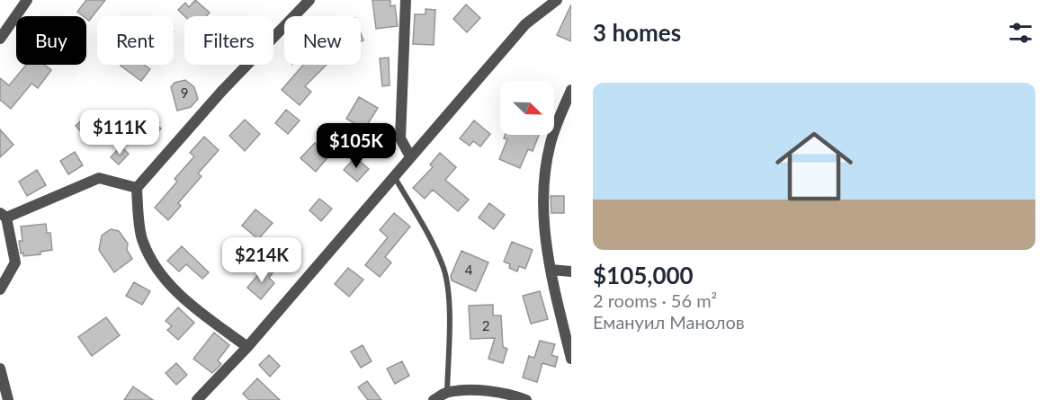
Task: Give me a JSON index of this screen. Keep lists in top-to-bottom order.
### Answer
{
  "house_numbers": ["9", "4", "2"],
  "north": "bottom right",
  "page": {
    "heading": "3 homes",
    "chip": [
      "Buy",
      "Rent",
      "Filters",
      "New"
    ],
    "list": [
      {
        "name": "$105,000",
        "note": "2 rooms · 56 m² · Емануил Манолов"
      }
    ],
    "price": ["$111K", "$105K", "$214K"]
  }
}
